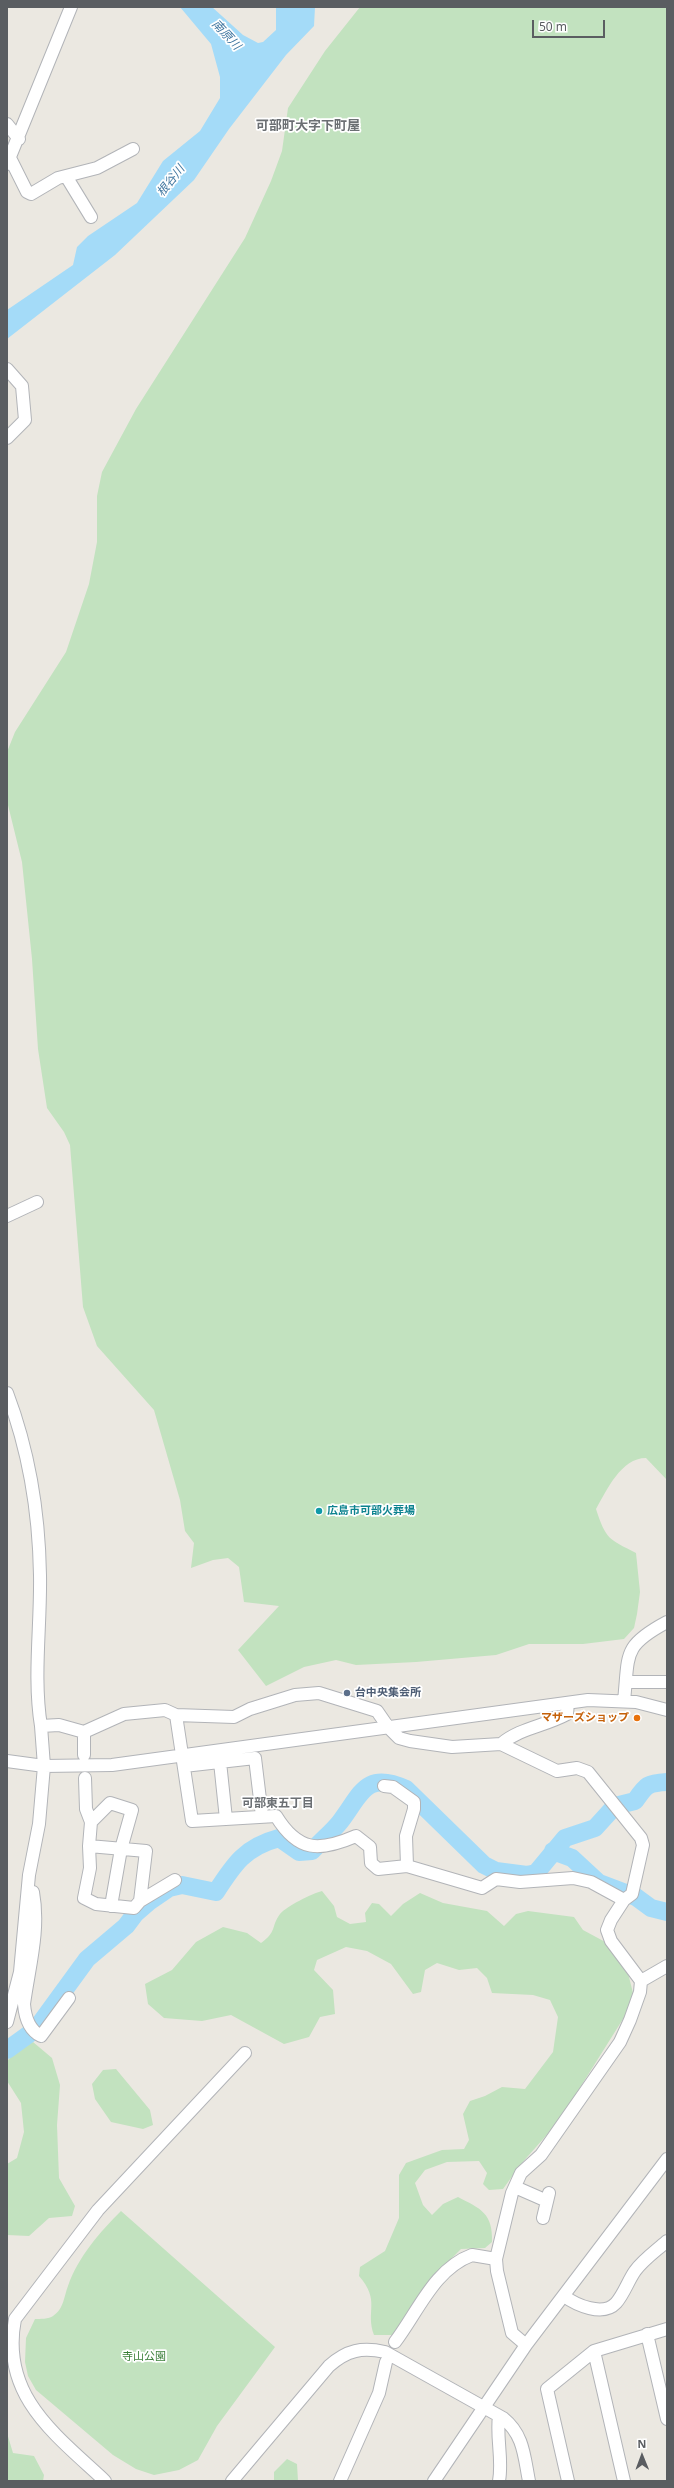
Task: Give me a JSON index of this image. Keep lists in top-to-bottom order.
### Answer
{
  "districts": ["可部町大字下町屋", "可部東五丁目"],
  "water": ["南原川", "根谷川"],
  "parks": ["寺山公園"],
  "places": ["広島市可部火葬場", "台中央集会所", "マザーズショップ"],
  "scale_bar": "50 m",
  "north": "top"
}
